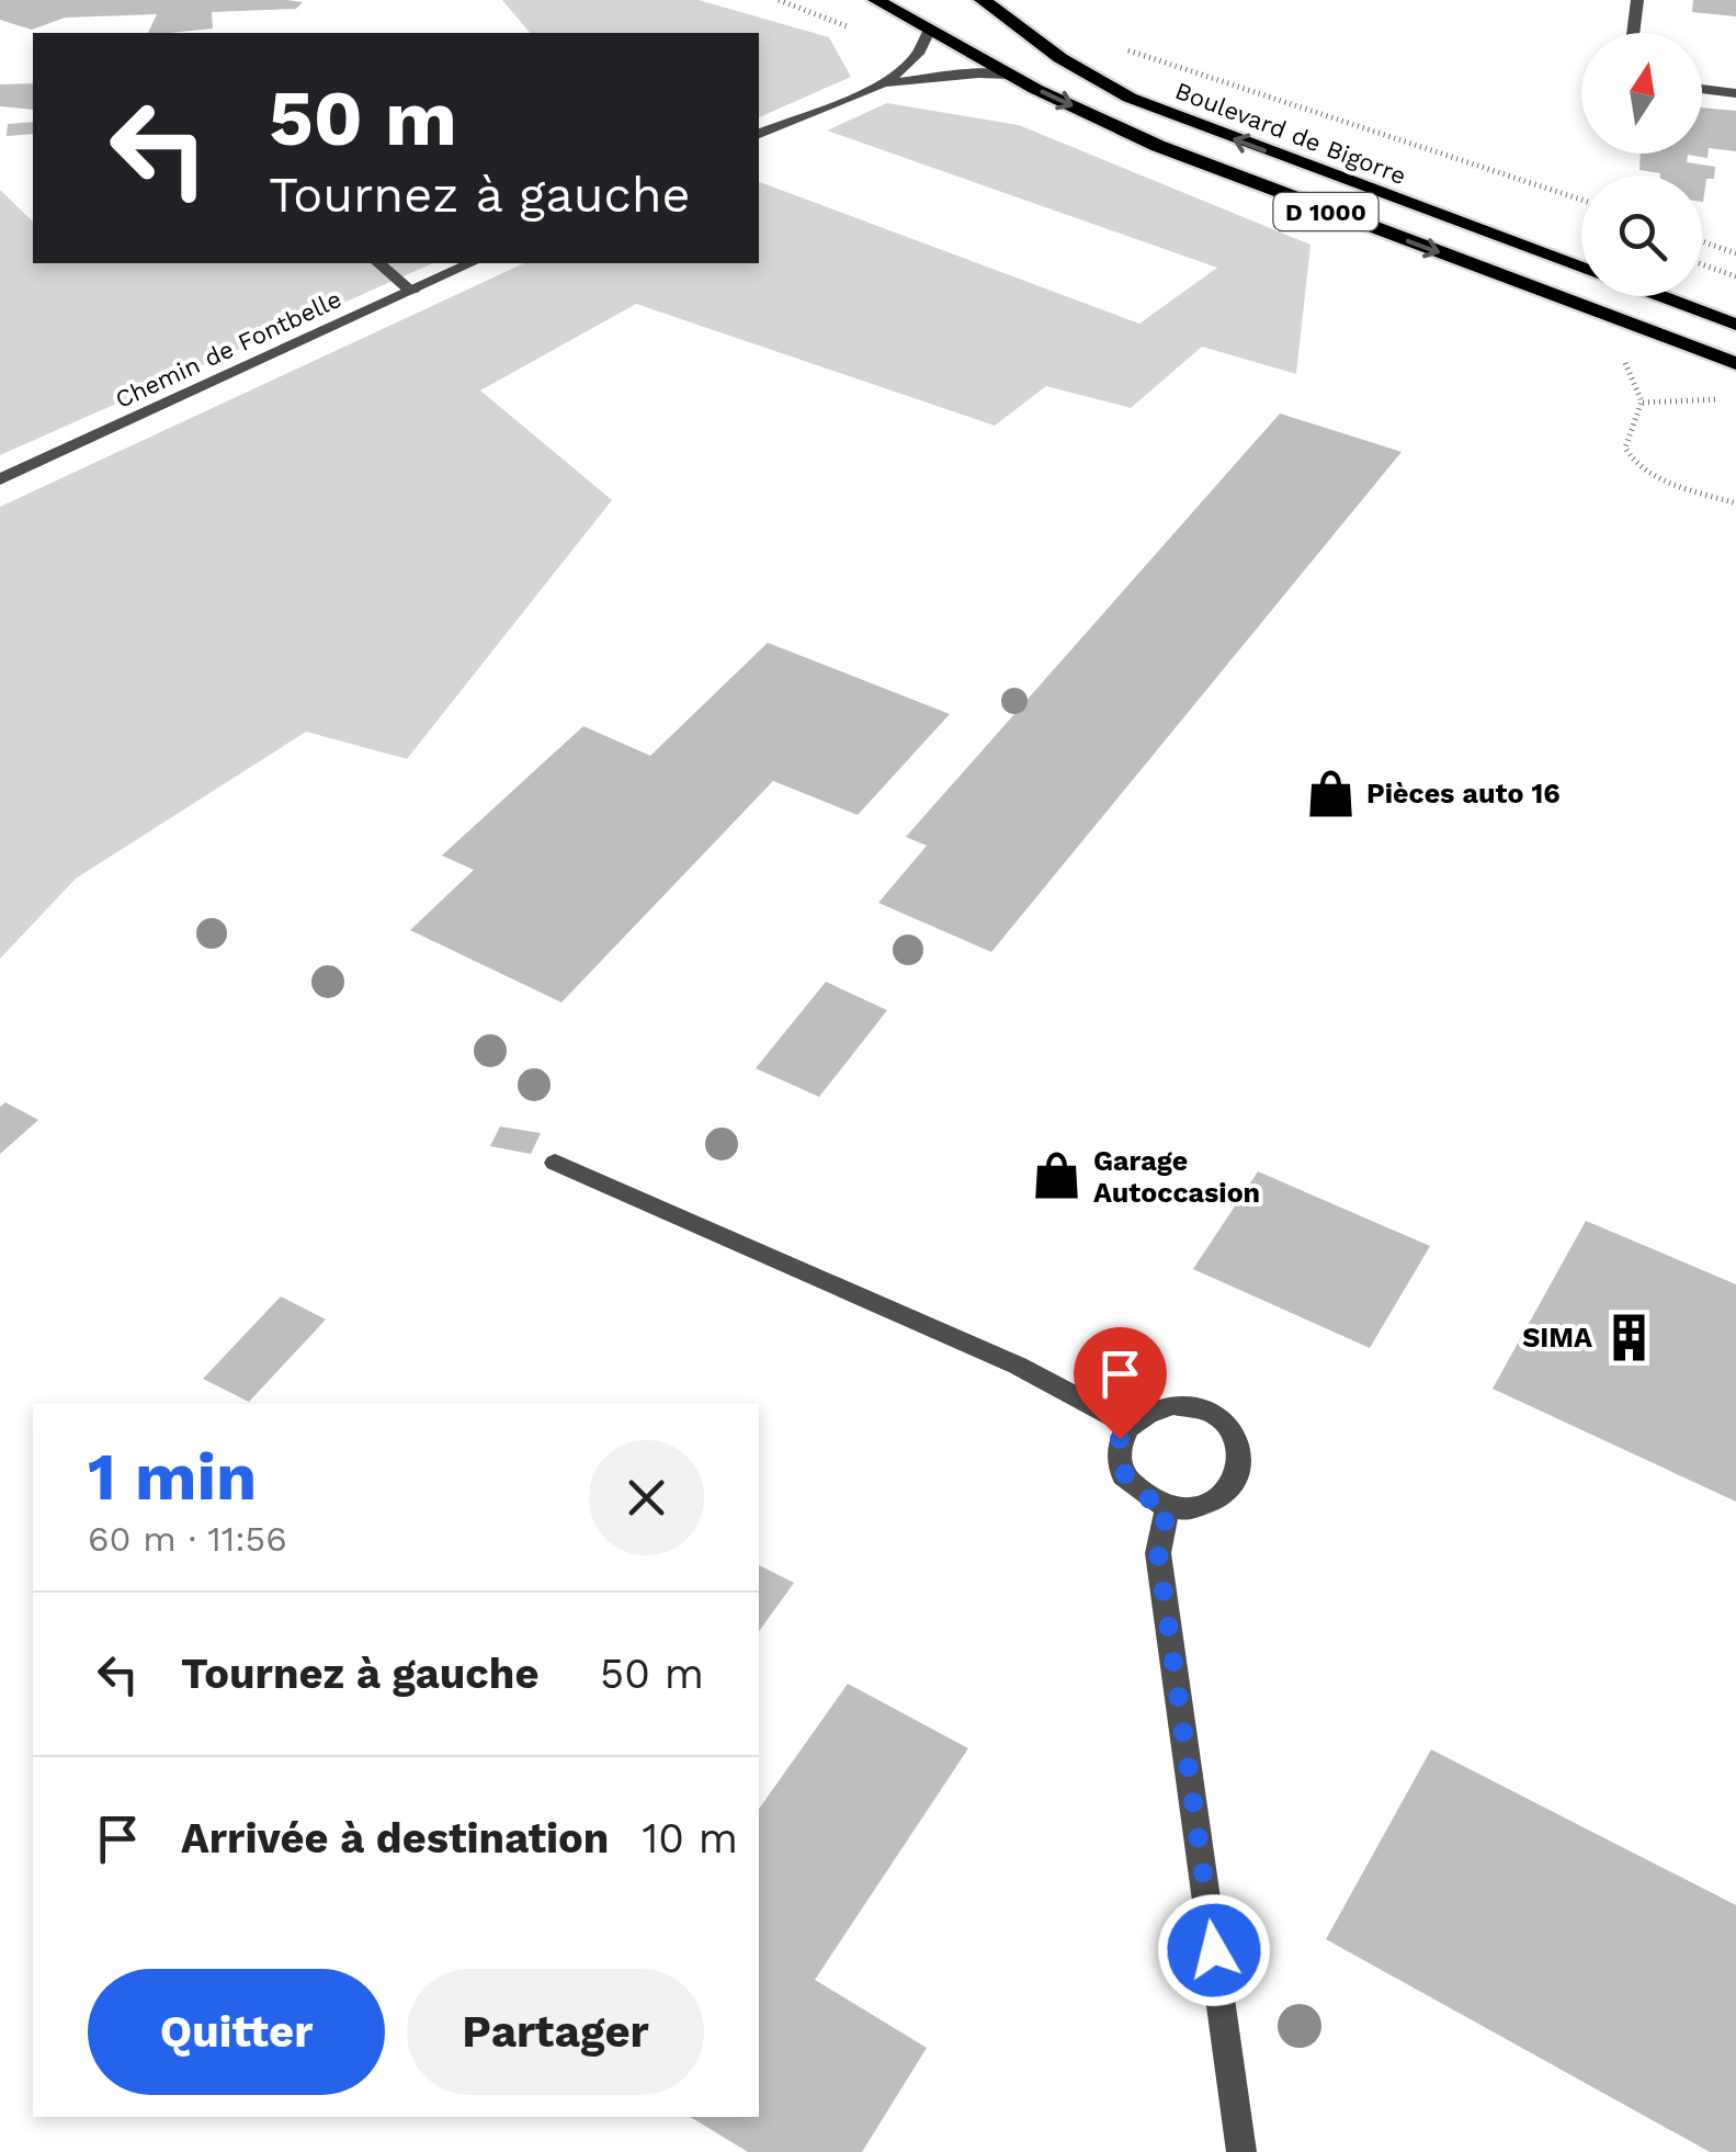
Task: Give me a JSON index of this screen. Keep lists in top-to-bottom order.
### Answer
{
  "streets": {
    "main road": ["Boulevard de Bigorre", "D 1000"],
    "street": ["Chemin de Fontbelle"]
  },
  "places": {
    "shop": ["Pièces auto 16", "Garage Autoccasion"],
    "building": ["SIMA"]
  },
  "north": "top",
  "page": {
    "turn": ["50 m", "Tournez à gauche"],
    "heading": ["1 min", "60 m · 11:56"],
    "list": [
      {
        "name": "Tournez à gauche",
        "value": "50 m"
      },
      {
        "name": "Arrivée à destination",
        "value": "10 m"
      }
    ],
    "buttons": ["Quitter", "Partager"]
  }
}
